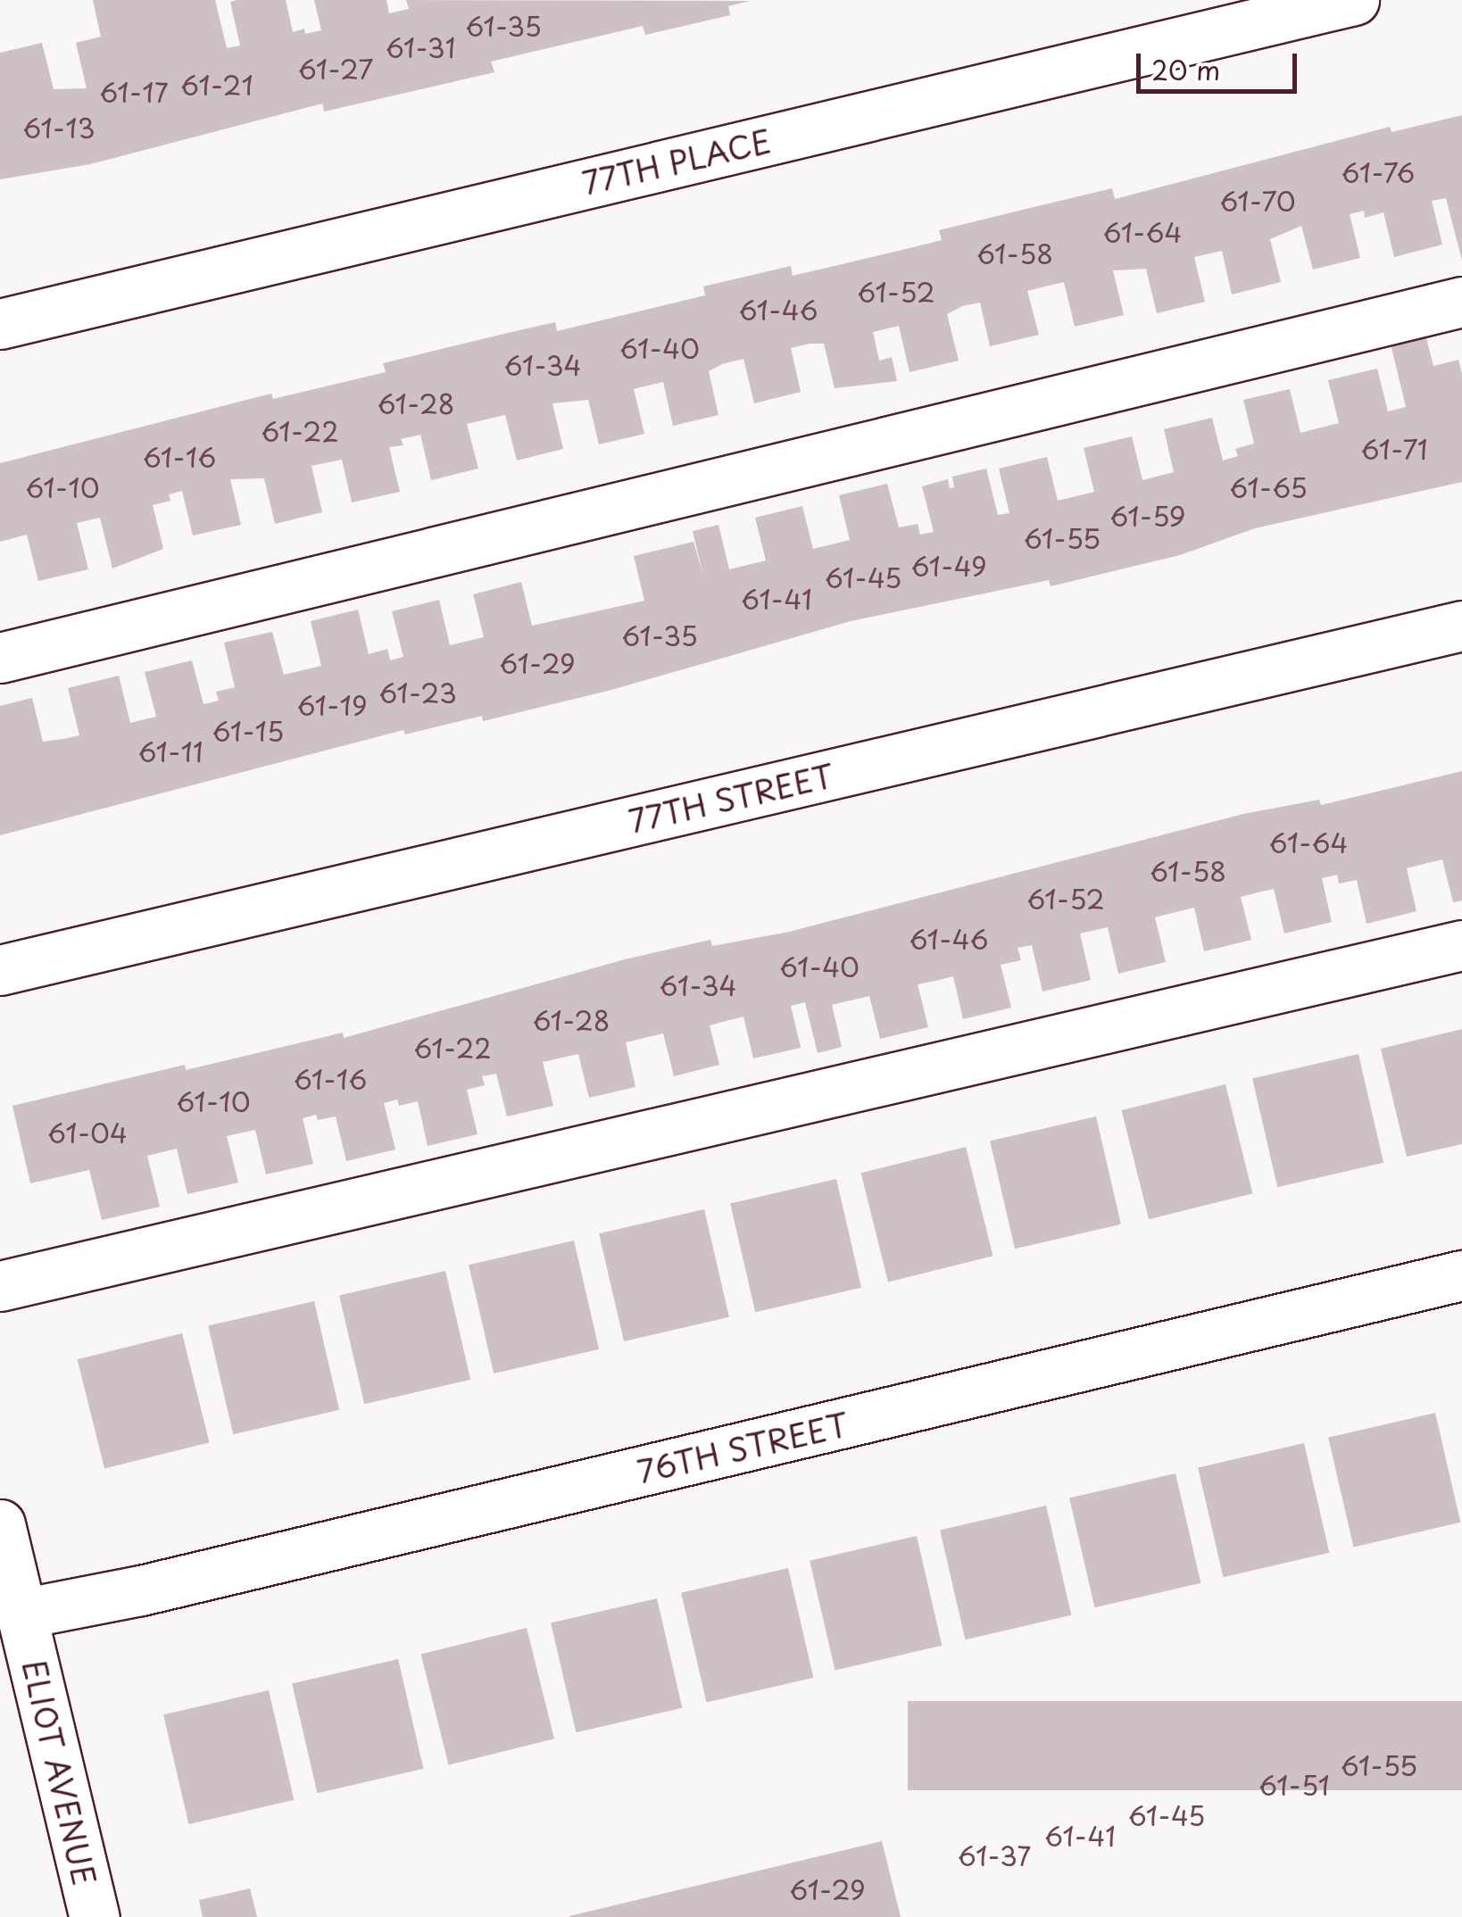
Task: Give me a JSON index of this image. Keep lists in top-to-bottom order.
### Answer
{
  "streets": {
    "street": [
      "77TH PLACE",
      "77TH STREET",
      "76TH STREET",
      "ELIOT AVENUE"
    ]
  },
  "crossings": [
    ["76TH STREET", "ELIOT AVENUE"]
  ],
  "house_numbers": [
    "61-35",
    "61-31",
    "61-27",
    "61-21",
    "61-17",
    "61-13",
    "61-76",
    "61-70",
    "61-64",
    "61-58",
    "61-52",
    "61-46",
    "61-40",
    "61-34",
    "61-28",
    "61-22",
    "61-71",
    "61-16",
    "61-10",
    "61-65",
    "61-59",
    "61-55",
    "61-49",
    "61-45",
    "61-41",
    "61-35",
    "61-29",
    "61-23",
    "61-19",
    "61-15",
    "61-11",
    "61-64",
    "61-58",
    "61-52",
    "61-46",
    "61-40",
    "61-34",
    "61-28",
    "61-22",
    "61-16",
    "61-10",
    "61-04",
    "61-55",
    "61-51",
    "61-45",
    "61-41",
    "61-37",
    "61-29"
  ],
  "scale_bar": "20 m"
}
